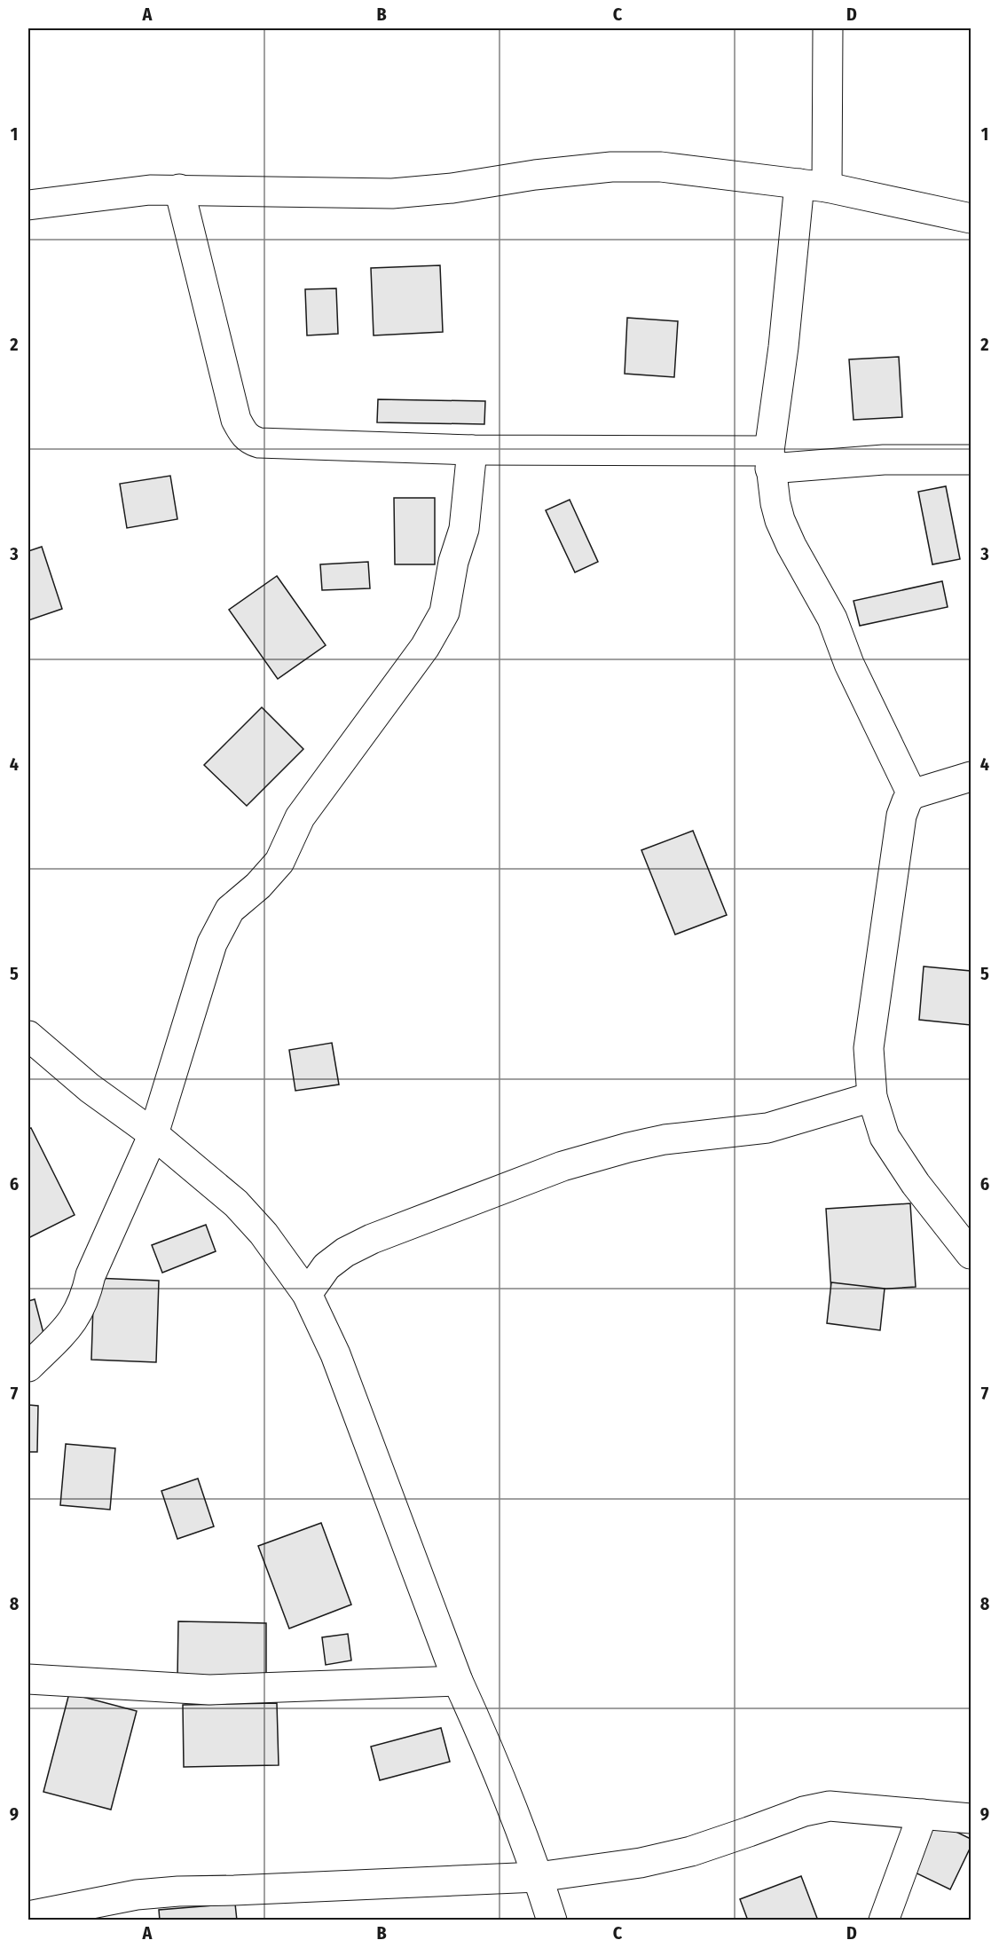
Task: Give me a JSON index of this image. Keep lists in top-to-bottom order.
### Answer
{
  "grid": {
    "columns": [
      "A",
      "B",
      "C",
      "D"
    ],
    "rows": [
      "1",
      "2",
      "3",
      "4",
      "5",
      "6",
      "7",
      "8",
      "9"
    ]
  }
}
